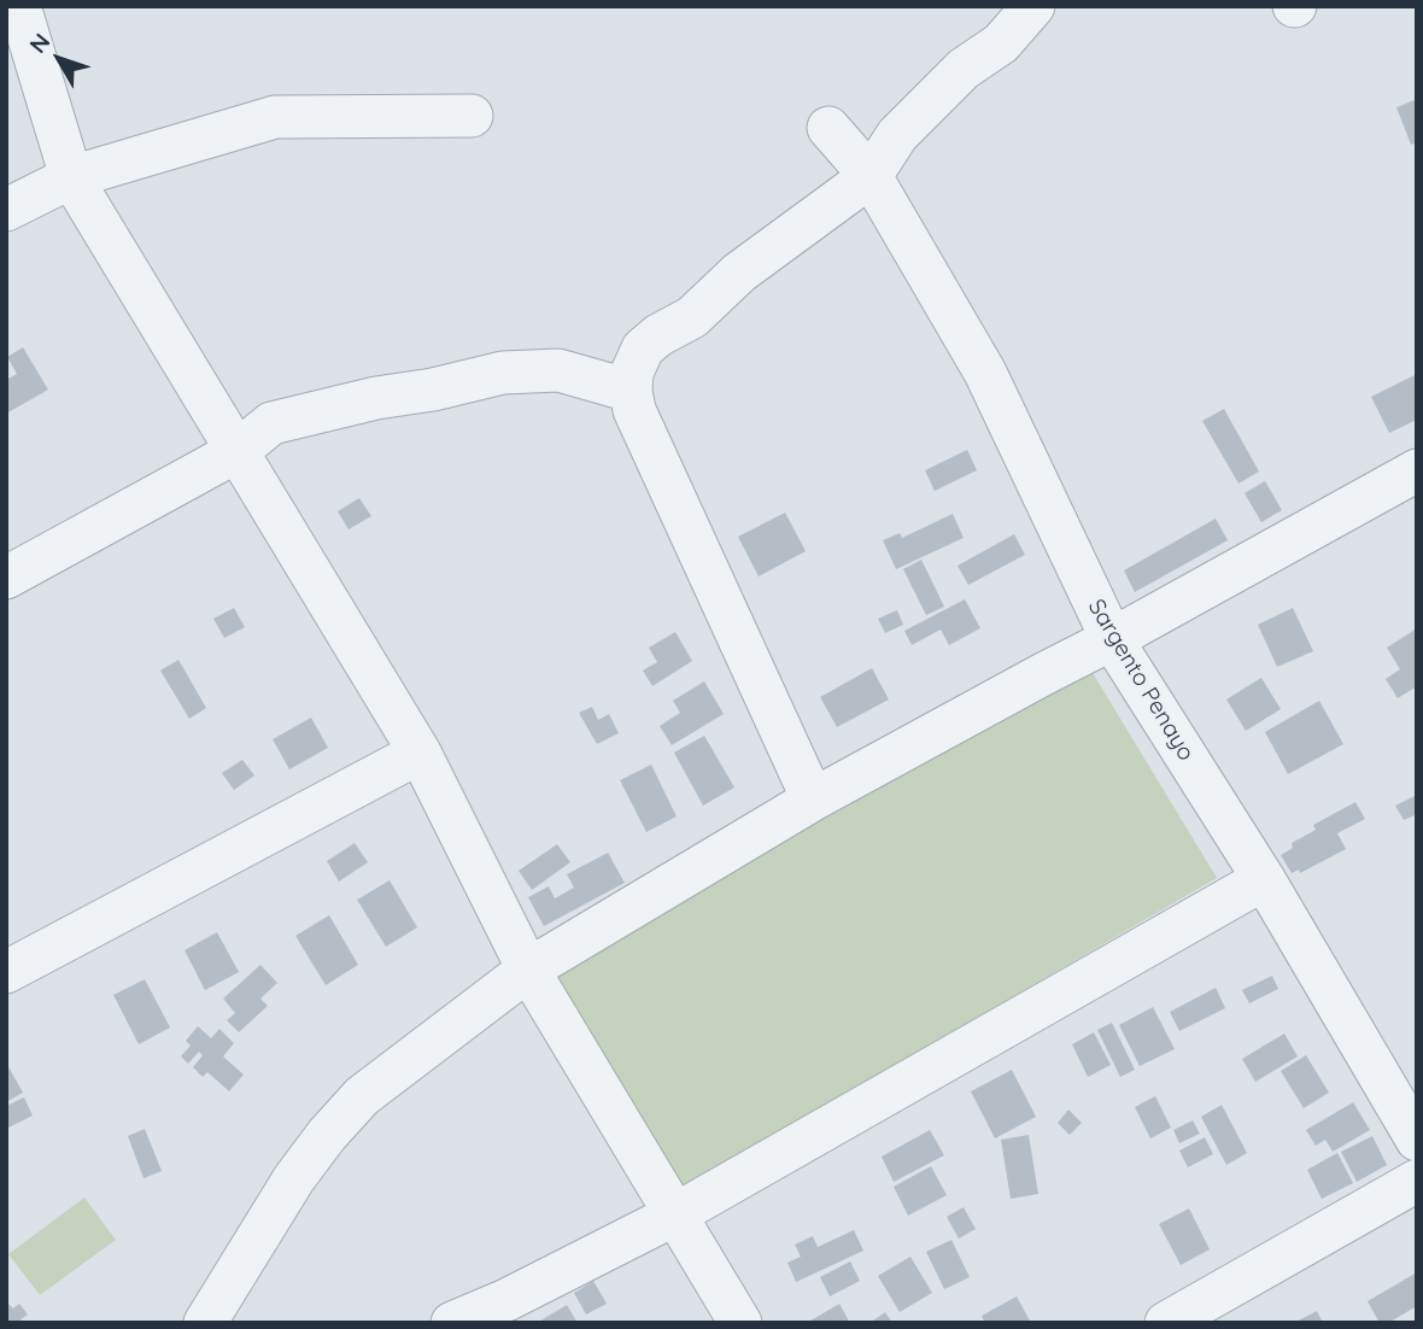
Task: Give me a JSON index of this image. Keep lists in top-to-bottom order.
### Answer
{
  "streets": {
    "street": ["Sargento Penayo"]
  },
  "north": "top left"
}
